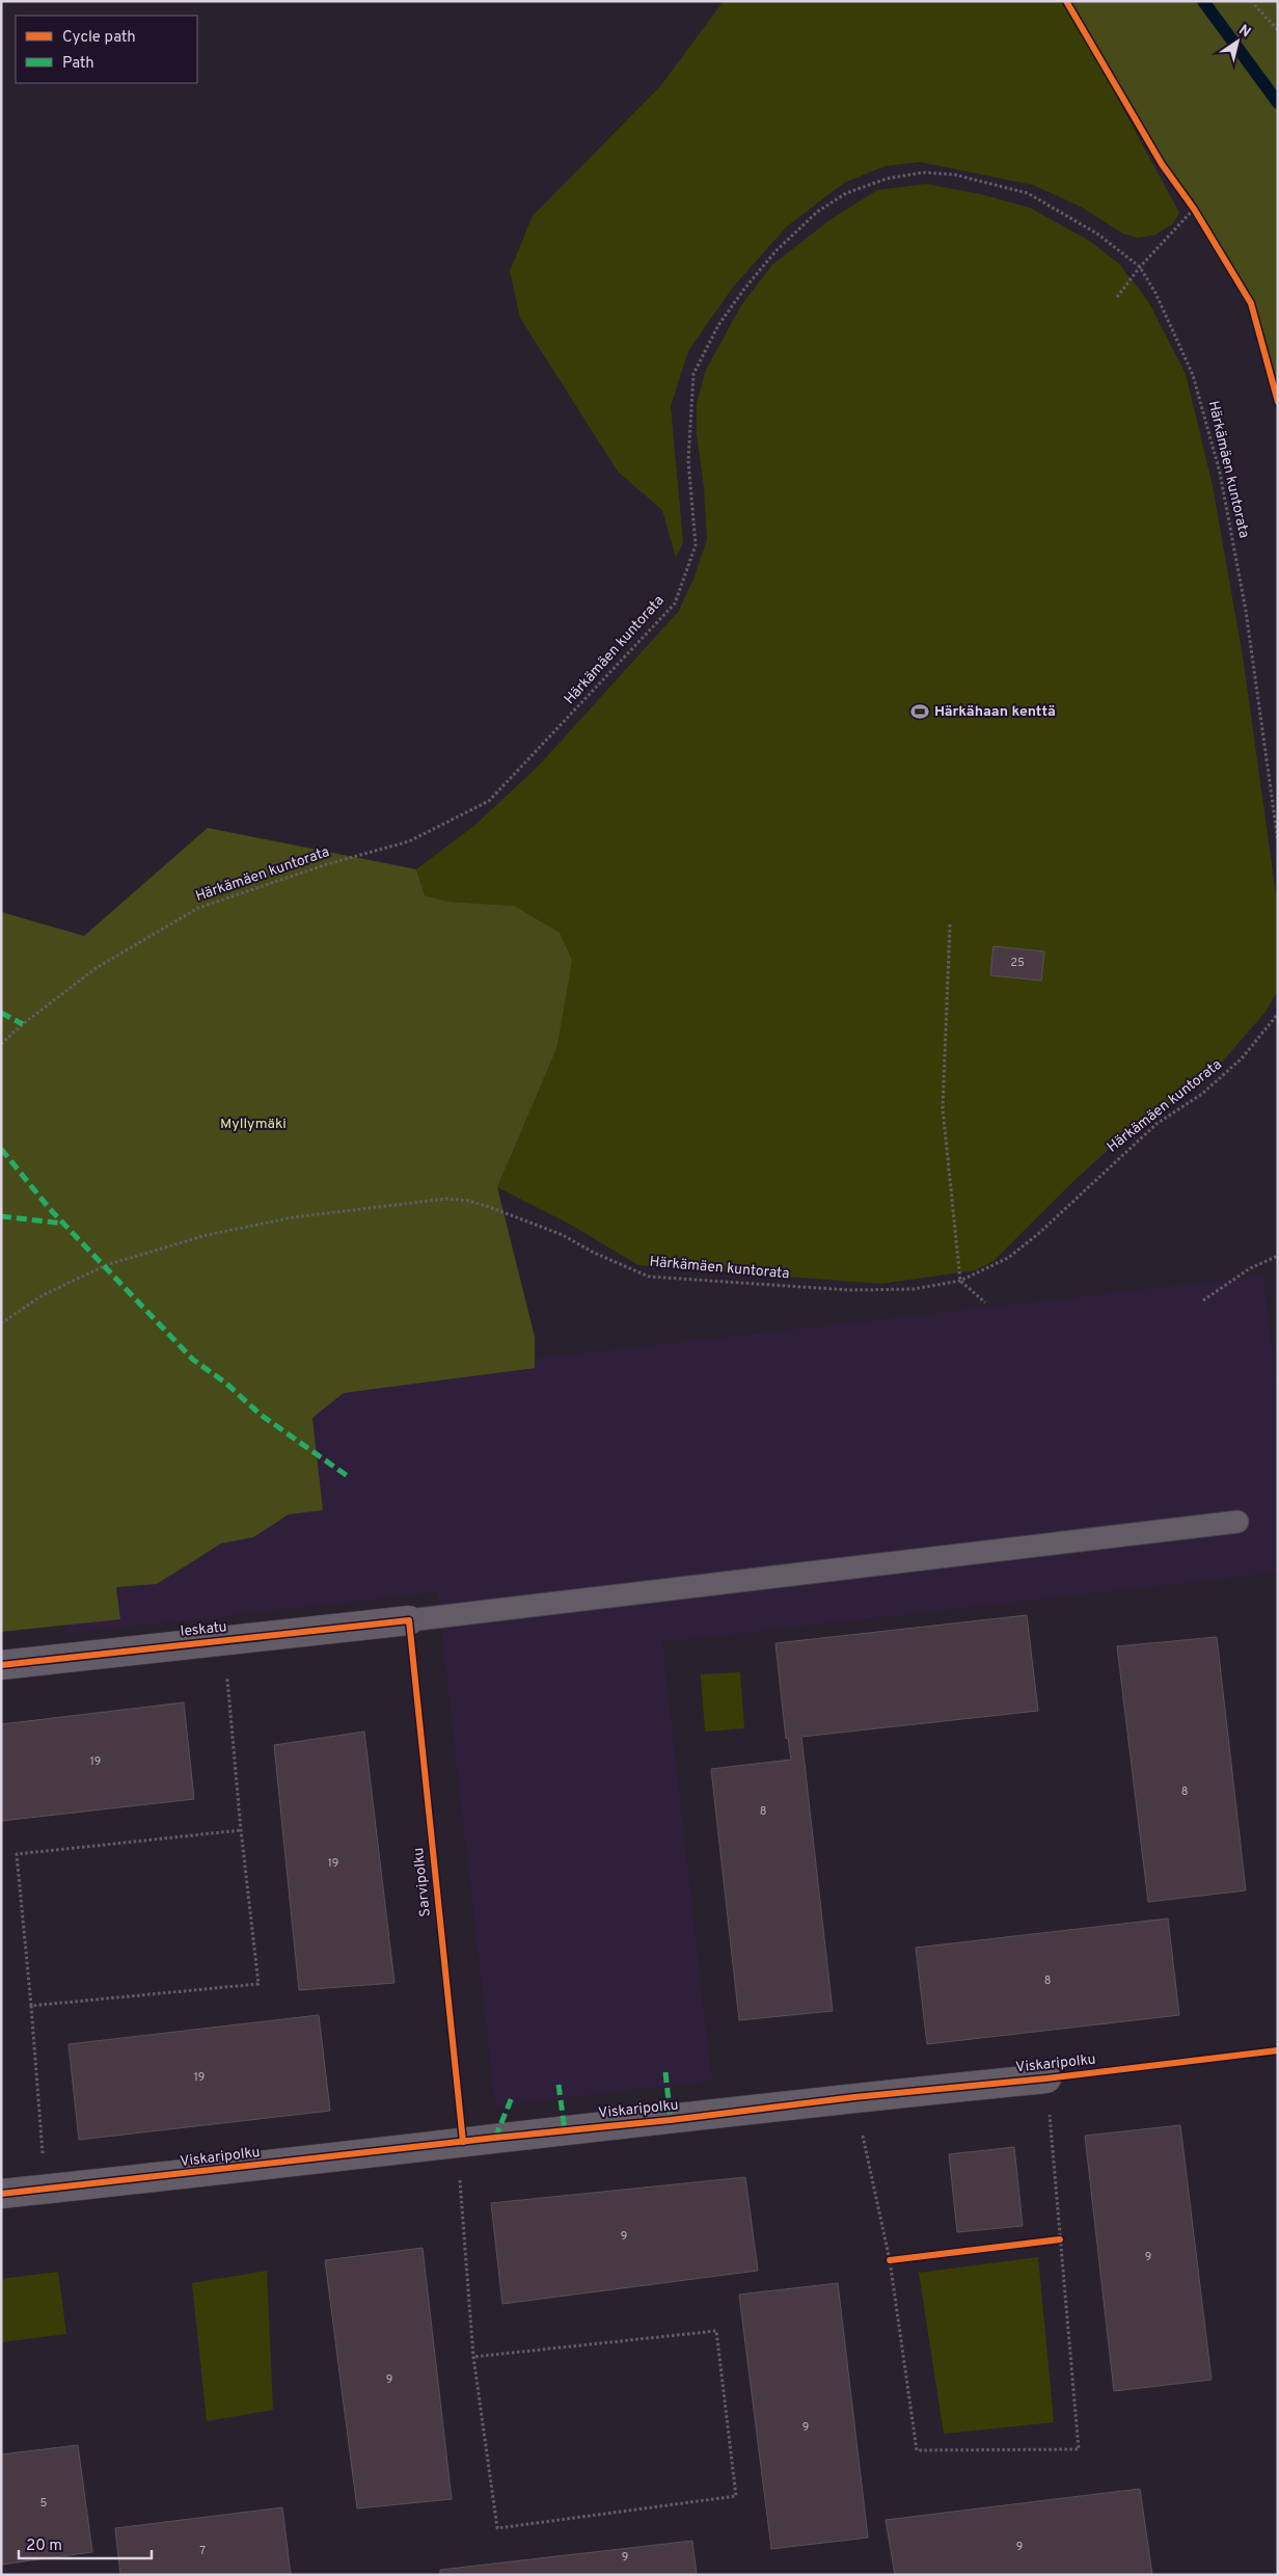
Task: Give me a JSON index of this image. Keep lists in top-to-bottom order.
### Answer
{
  "streets": {
    "street": ["Ieskatu", "Viskaripolku"],
    "path": ["Härkämäen kuntorata"],
    "cycle path": ["Sarvipolku"]
  },
  "parks": ["Myllymäki"],
  "places": {
    "sports": ["Härkähaan kenttä"]
  },
  "house_numbers": [
    "25",
    "19",
    "8",
    "8",
    "19",
    "8",
    "19",
    "9",
    "9",
    "9",
    "9",
    "5",
    "9",
    "7",
    "9"
  ],
  "legend": ["Cycle path", "Path"],
  "scale_bar": "20 m",
  "north": "top right"
}
